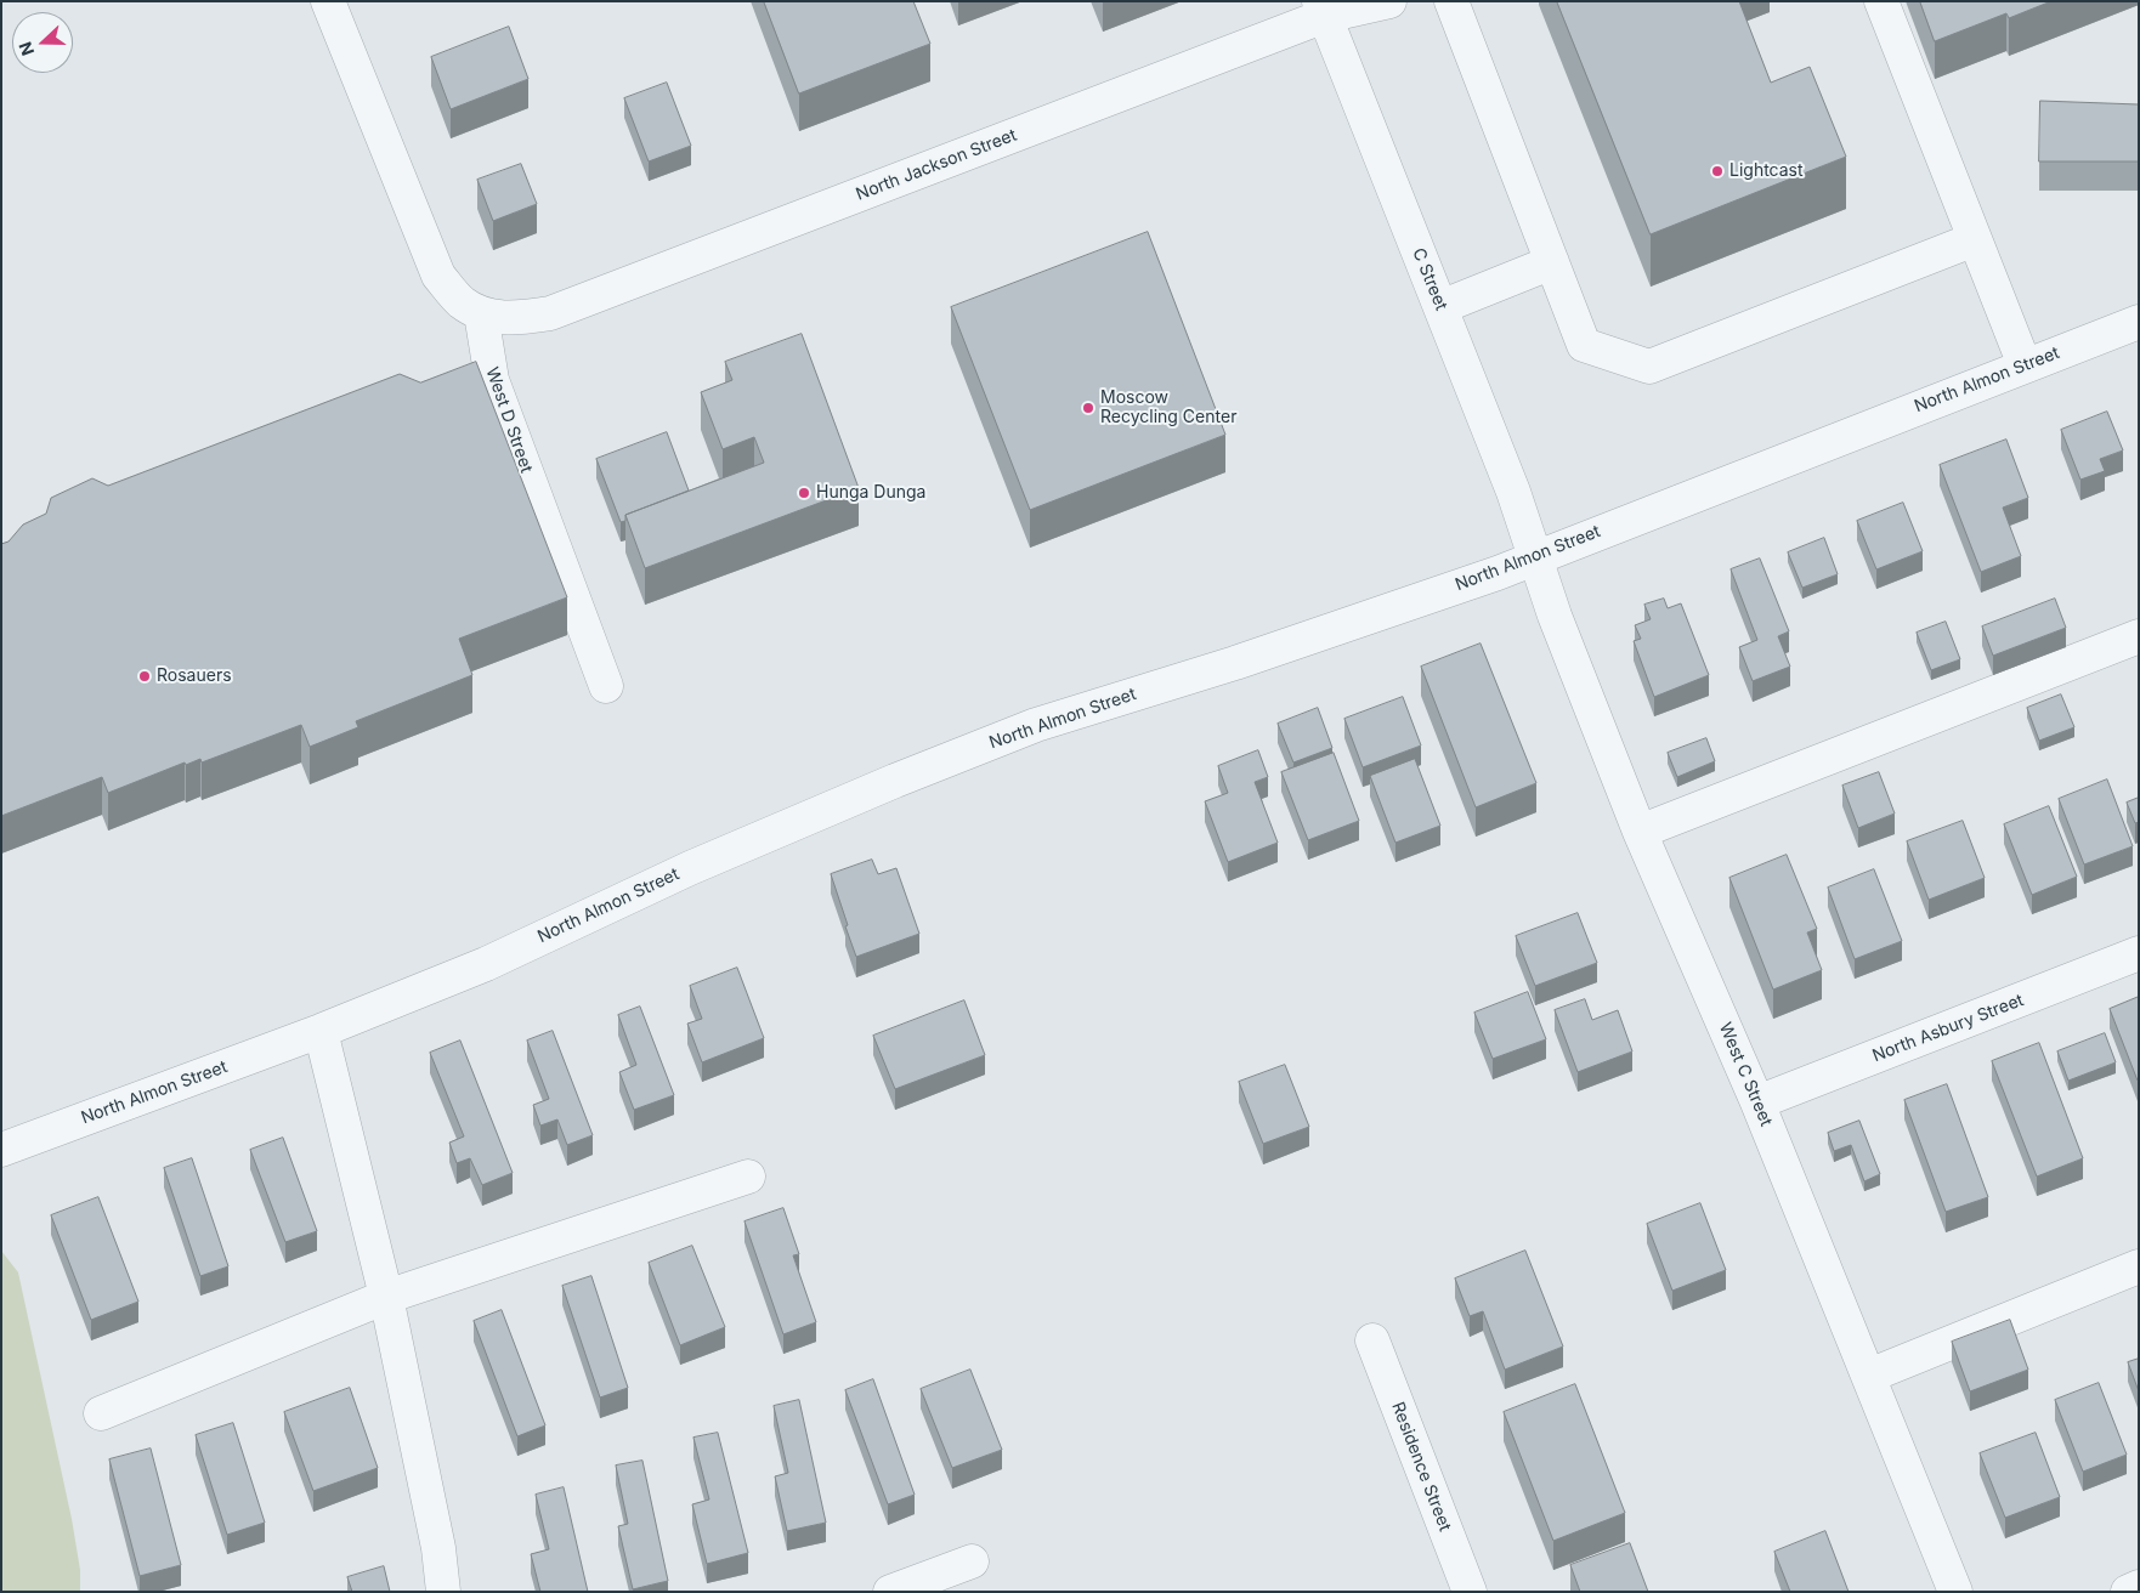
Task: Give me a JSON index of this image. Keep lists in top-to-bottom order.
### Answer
{
  "streets": {
    "street": [
      "North Jackson Street",
      "C Street",
      "North Almon Street",
      "West D Street",
      "North Asbury Street",
      "West C Street",
      "Residence Street"
    ]
  },
  "crossings": [
    ["North Jackson Street", "C Street"],
    ["North Jackson Street", "West D Street"],
    ["C Street", "North Almon Street"],
    ["C Street", "West C Street"],
    ["North Almon Street", "West C Street"],
    ["North Asbury Street", "West C Street"]
  ],
  "places": [
    "Lightcast",
    "Moscow Recycling Center",
    "Hunga Dunga",
    "Rosauers"
  ],
  "north": "left"
}
